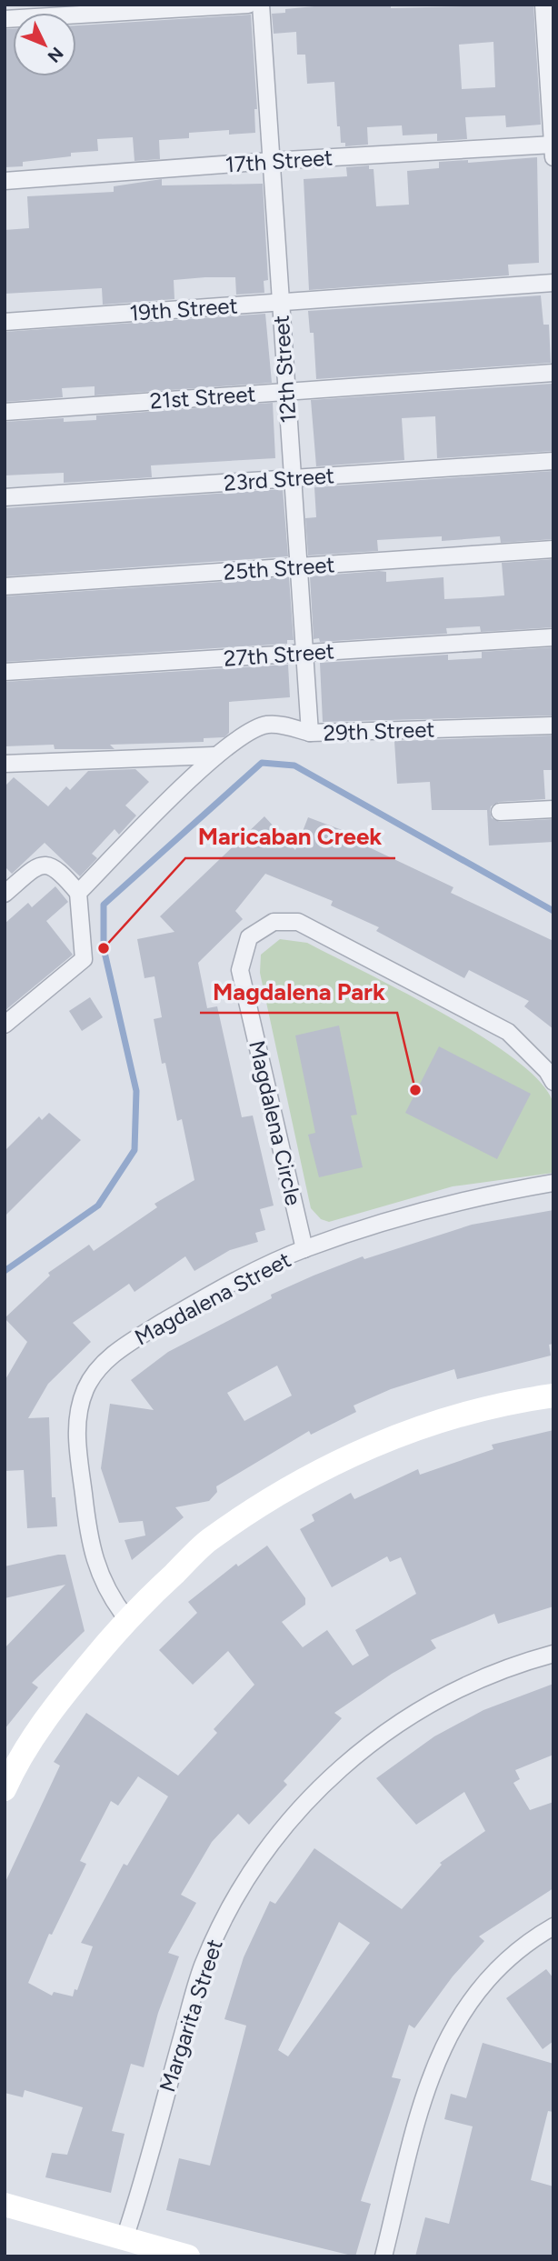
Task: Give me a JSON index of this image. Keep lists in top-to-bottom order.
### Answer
{
  "streets": {
    "street": [
      "17th Street",
      "19th Street",
      "12th Street",
      "21st Street",
      "23rd Street",
      "25th Street",
      "27th Street",
      "29th Street",
      "Magdalena Circle",
      "Magdalena Street",
      "Margarita Street"
    ]
  },
  "crossings": [
    ["17th Street", "12th Street"],
    ["19th Street", "12th Street"],
    ["12th Street", "21st Street"],
    ["12th Street", "23rd Street"],
    ["12th Street", "25th Street"],
    ["12th Street", "27th Street"],
    ["12th Street", "29th Street"],
    ["Magdalena Circle", "Magdalena Street"]
  ],
  "places": ["Maricaban Creek", "Magdalena Park"],
  "north": "bottom right"
}
